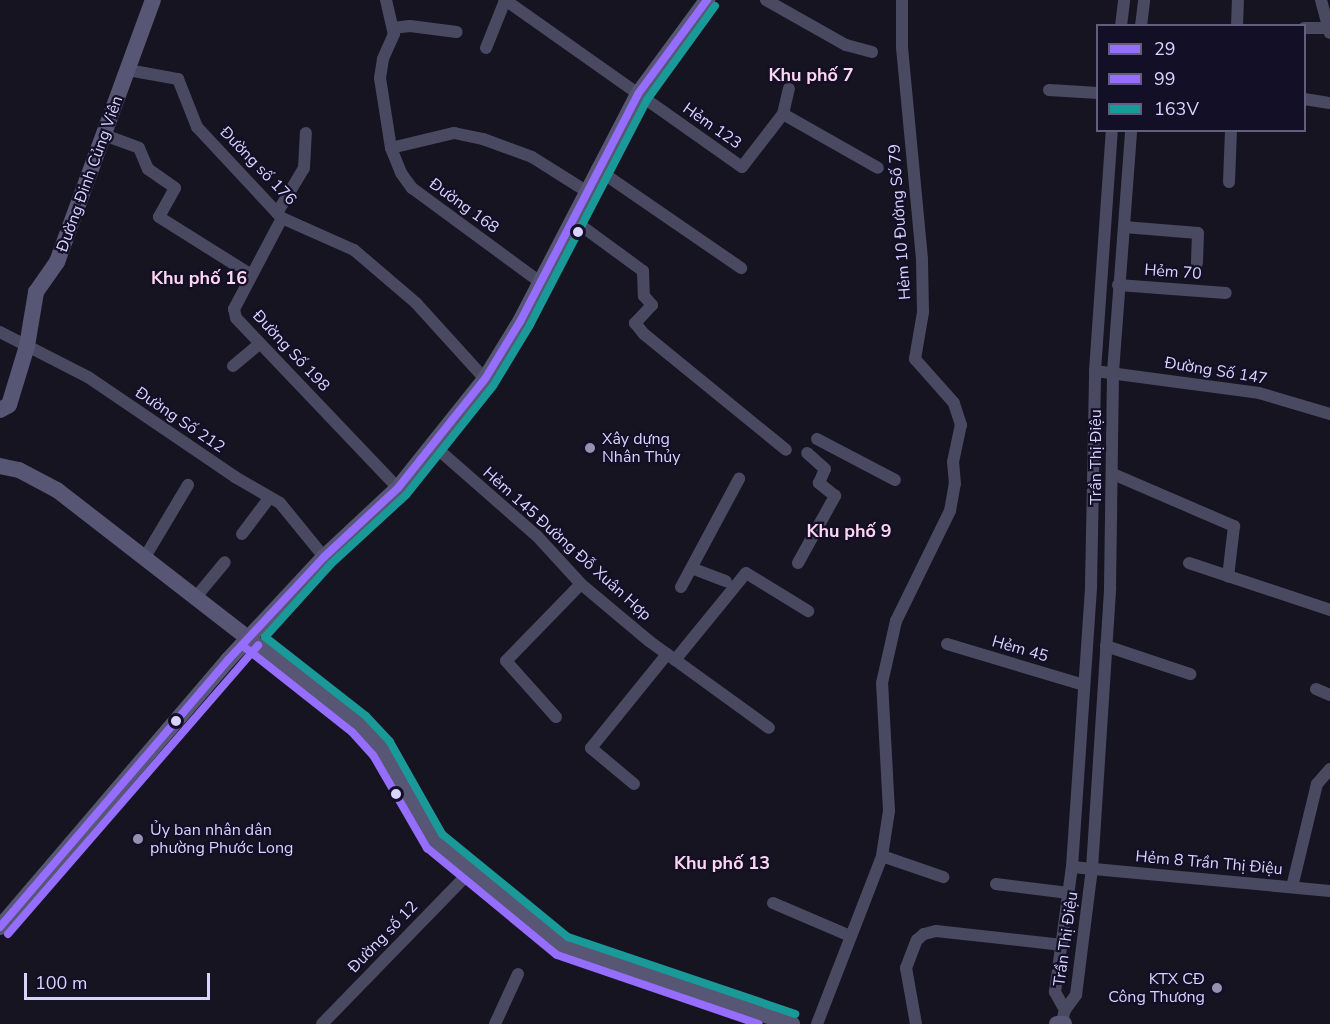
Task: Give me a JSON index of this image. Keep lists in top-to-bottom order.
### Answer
{
  "streets": {
    "street": [
      "Hẻm 123",
      "Đường số 176",
      "Đường Đinh Củng Viên",
      "Đường 168",
      "Hẻm 10 Đường Số 79",
      "Hẻm 70",
      "Đường Số 198",
      "Đường Số 147",
      "Đường Số 212",
      "Trần Thị Điệu",
      "Hẻm 145 Đường Đỗ Xuân Hợp",
      "Hẻm 45",
      "Hẻm 8 Trần Thị Điệu",
      "Đường số 12"
    ]
  },
  "crossings": [
    ["Đường số 176", "Đường Đinh Củng Viên"],
    ["Đường số 176", "Đường Số 198"],
    ["Đường Đinh Củng Viên", "Đường Số 212"],
    ["Hẻm 70", "Trần Thị Điệu"],
    ["Đường Số 147", "Trần Thị Điệu"],
    ["Trần Thị Điệu", "Hẻm 45"],
    ["Trần Thị Điệu", "Hẻm 8 Trần Thị Điệu"]
  ],
  "districts": [
    "Khu phố 7",
    "Khu phố 16",
    "Khu phố 9",
    "Khu phố 13"
  ],
  "places": ["Xây dựng Nhân Thủy", "Ủy ban nhân dân phường Phước Long", "KTX CĐ Công Thương"],
  "lines": ["transit line 29", "transit line 163V", "transit line 99"],
  "legend": ["29", "99", "163V"],
  "scale_bar": "100 m"
}
